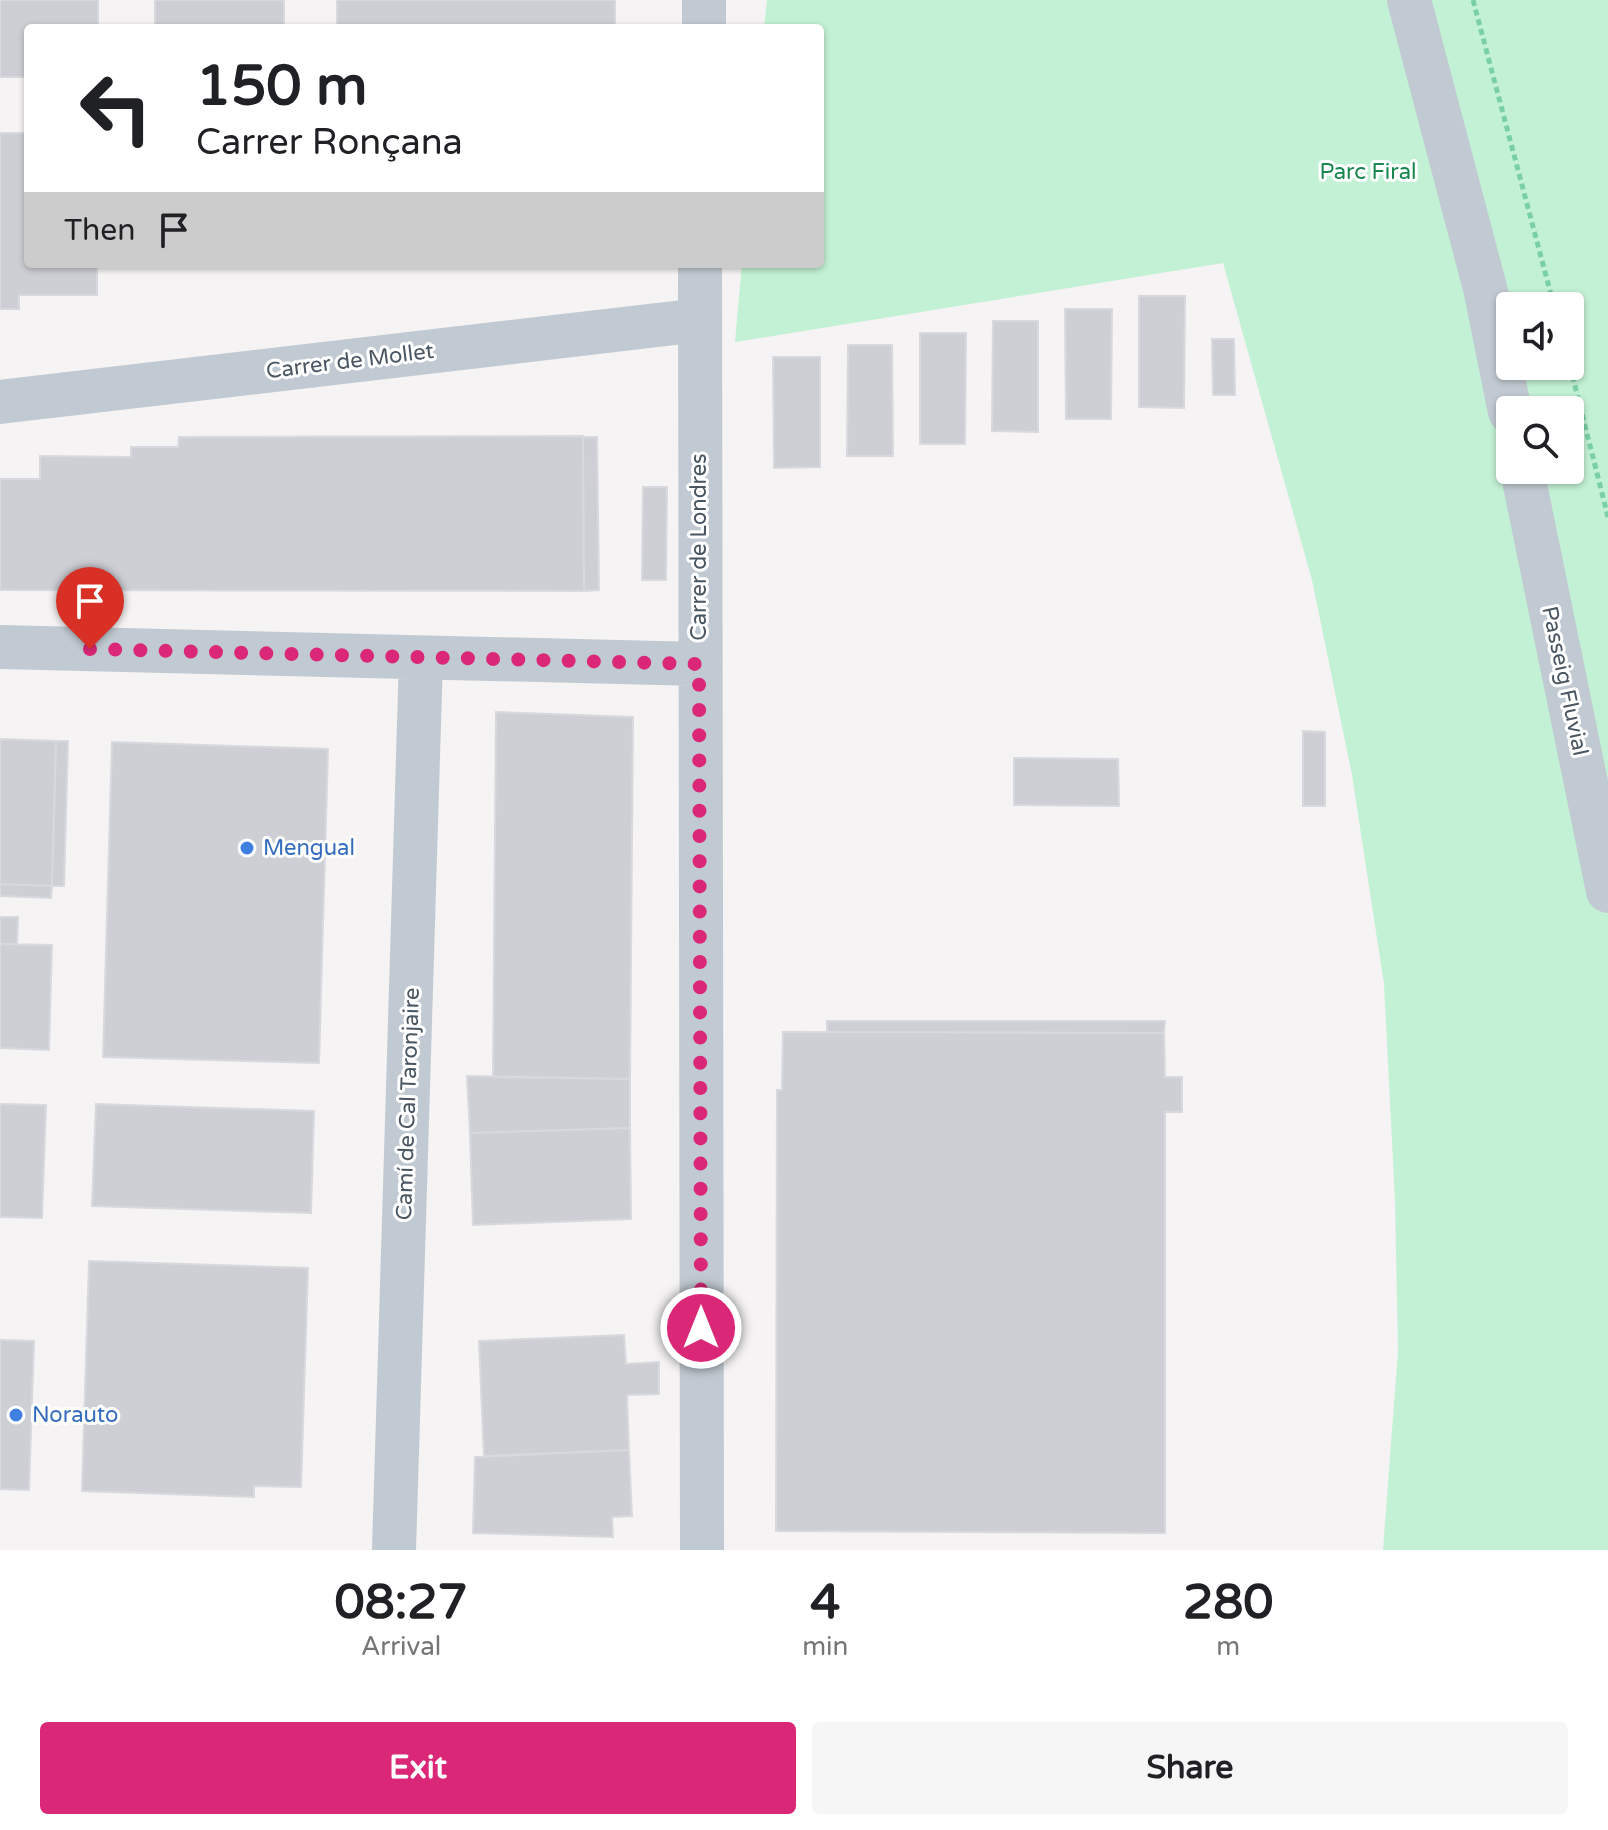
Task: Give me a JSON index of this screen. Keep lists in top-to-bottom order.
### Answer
{
  "streets": {
    "street": [
      "Carrer de Mollet",
      "Carrer de Londres",
      "Passeig Fluvial",
      "Camí de Cal Taronjaire"
    ]
  },
  "crossings": [
    ["Carrer de Mollet", "Carrer de Londres"]
  ],
  "parks": ["Parc Firal"],
  "places": ["Mengual", "Norauto"],
  "page": {
    "turn": ["150 m", "Carrer Ronçana"],
    "then": "Then",
    "eta": [
      "08:27",
      "Arrival",
      "4",
      "min",
      "280",
      "m"
    ],
    "buttons": ["Exit", "Share"]
  }
}
